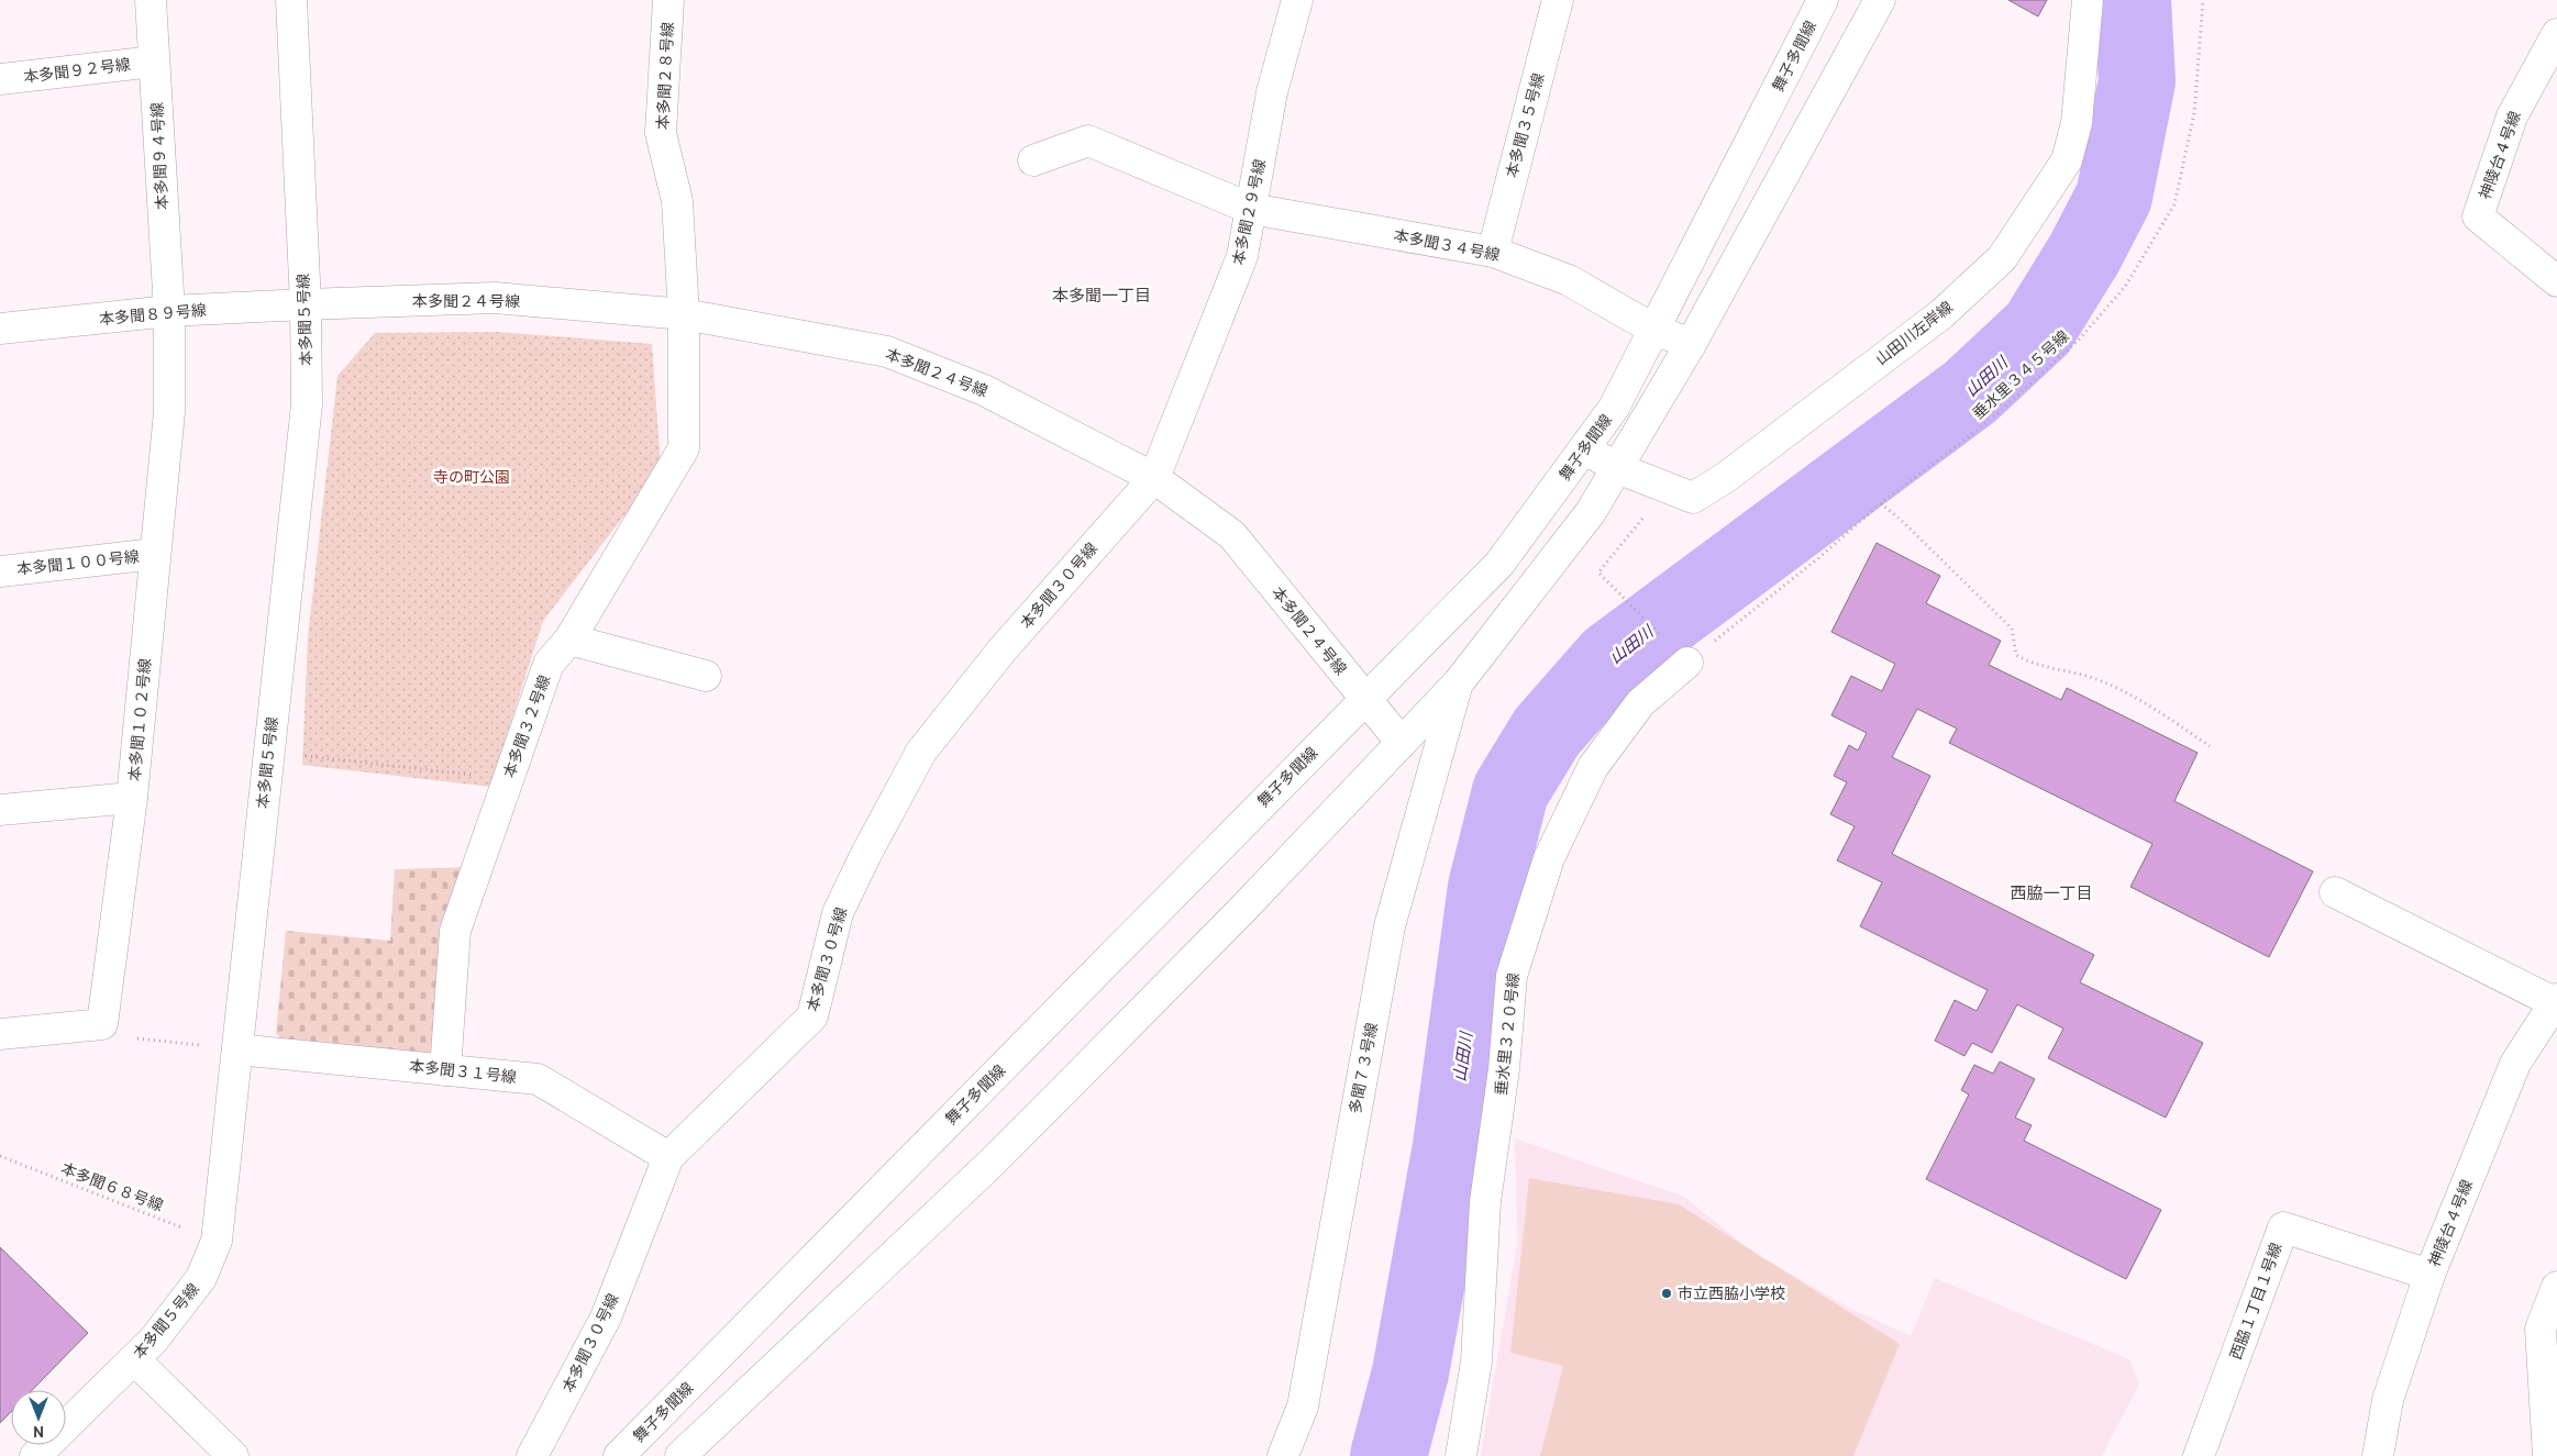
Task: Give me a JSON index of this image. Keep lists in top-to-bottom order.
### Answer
{
  "streets": {
    "street": [
      "舞子多聞線",
      "本多聞９２号線",
      "本多聞２８号線",
      "本多聞３５号線",
      "神陵台４号線",
      "本多聞９４号線",
      "本多聞２９号線",
      "本多聞３４号線",
      "本多聞２４号線",
      "本多聞８９号線",
      "本多聞５号線",
      "山田川左岸線",
      "本多聞１００号線",
      "本多聞３０号線",
      "本多聞１０２号線",
      "本多聞３２号線",
      "垂水里３２０号線",
      "多聞７３号線",
      "本多聞３１号線",
      "西脇１丁目１号線"
    ],
    "path": ["垂水里３４５号線", "本多聞６８号線"]
  },
  "crossings": [
    ["舞子多聞線", "本多聞３４号線"],
    ["舞子多聞線", "本多聞２４号線"],
    ["舞子多聞線", "山田川左岸線"],
    ["本多聞９２号線", "本多聞９４号線"],
    ["本多聞２８号線", "本多聞２４号線"],
    ["本多聞２８号線", "本多聞３２号線"],
    ["本多聞３５号線", "本多聞３４号線"],
    ["神陵台４号線", "西脇１丁目１号線"],
    ["本多聞９４号線", "本多聞８９号線"],
    ["本多聞９４号線", "本多聞１０２号線"],
    ["本多聞２９号線", "本多聞３４号線"],
    ["本多聞２９号線", "本多聞２４号線"],
    ["本多聞２９号線", "本多聞３０号線"],
    ["本多聞２４号線", "本多聞８９号線"],
    ["本多聞２４号線", "本多聞５号線"],
    ["本多聞２４号線", "本多聞３０号線"],
    ["本多聞２４号線", "本多聞３２号線"],
    ["本多聞８９号線", "本多聞５号線"],
    ["本多聞８９号線", "本多聞１０２号線"],
    ["本多聞５号線", "本多聞３１号線"],
    ["本多聞５号線", "本多聞６８号線"],
    ["垂水里３４５号線", "垂水里３２０号線"],
    ["本多聞１００号線", "本多聞１０２号線"],
    ["本多聞３０号線", "本多聞３１号線"],
    ["本多聞３２号線", "本多聞３１号線"]
  ],
  "districts": ["本多聞一丁目", "西脇一丁目"],
  "water": ["山田川"],
  "parks": ["寺の町公園"],
  "places": ["市立西脇小学校"],
  "north": "bottom"
}
